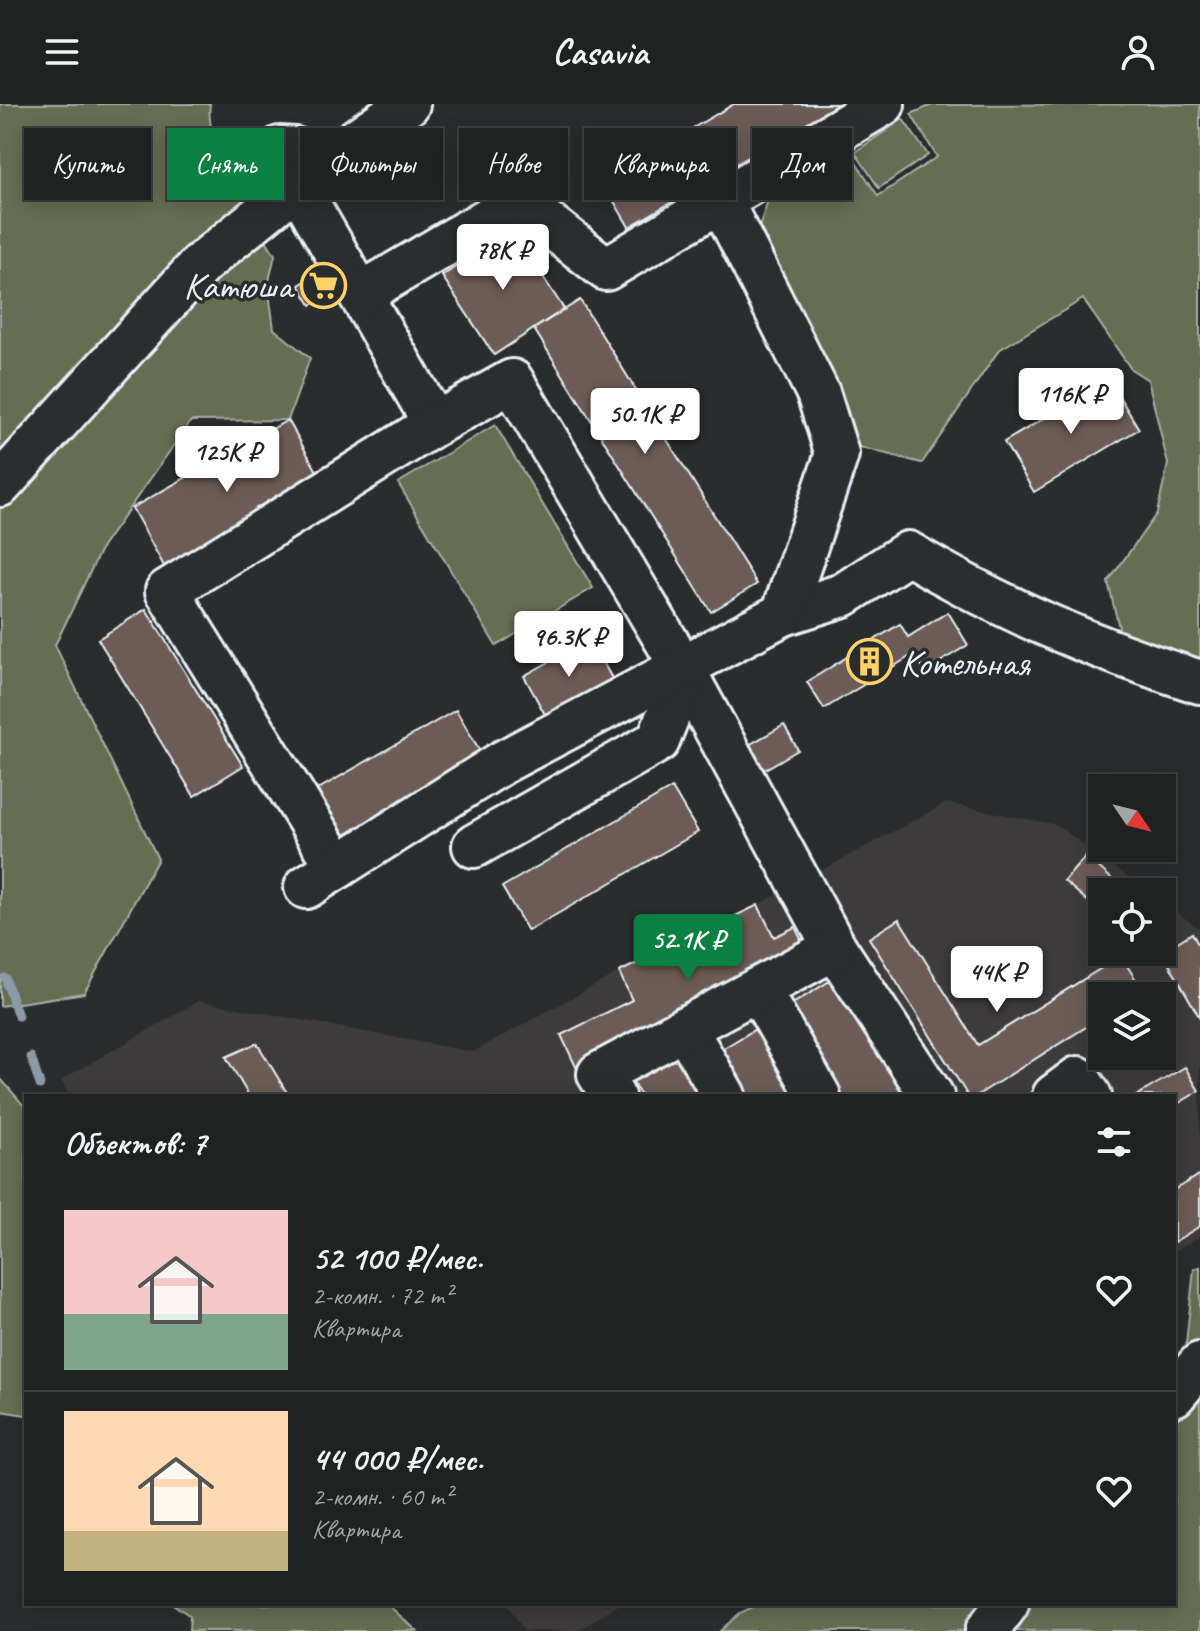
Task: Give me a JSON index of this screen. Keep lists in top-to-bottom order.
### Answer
{
  "places": {
    "supermarket": ["Катюша"],
    "building": ["Котельная"]
  },
  "north": "bottom right",
  "page": {
    "header": "Casavia",
    "chip": [
      "Купить",
      "Снять",
      "Фильтры",
      "Новое",
      "Квартира",
      "Дом"
    ],
    "price": [
      "78K ₽",
      "116K ₽",
      "50.1K ₽",
      "125K ₽",
      "96.3K ₽",
      "52.1K ₽",
      "44K ₽"
    ],
    "heading": "Объектов: 7",
    "list": [
      {
        "name": "52 100 ₽/мес.",
        "note": "2-комн. · 72 m² · Квартира"
      },
      {
        "name": "44 000 ₽/мес.",
        "note": "2-комн. · 60 m² · Квартира"
      }
    ]
  }
}
